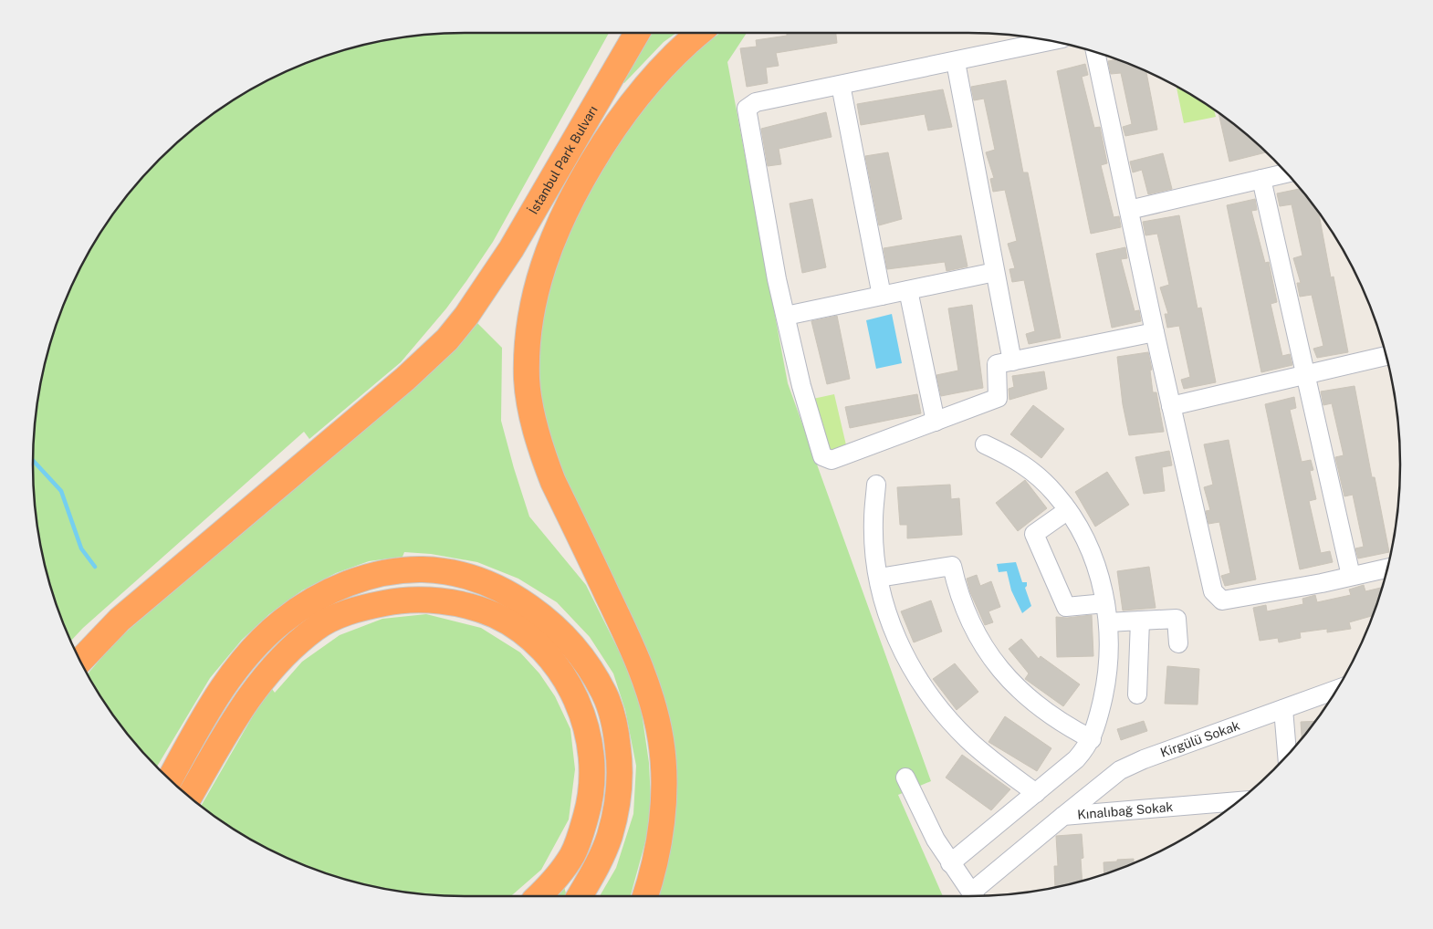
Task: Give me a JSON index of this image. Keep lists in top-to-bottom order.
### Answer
{
  "streets": {
    "highway": ["İstanbul Park Bulvarı"],
    "street": ["Kirgülü Sokak", "Kınalıbağ Sokak"]
  },
  "crossings": [
    ["Kirgülü Sokak", "Kınalıbağ Sokak"]
  ]
}
